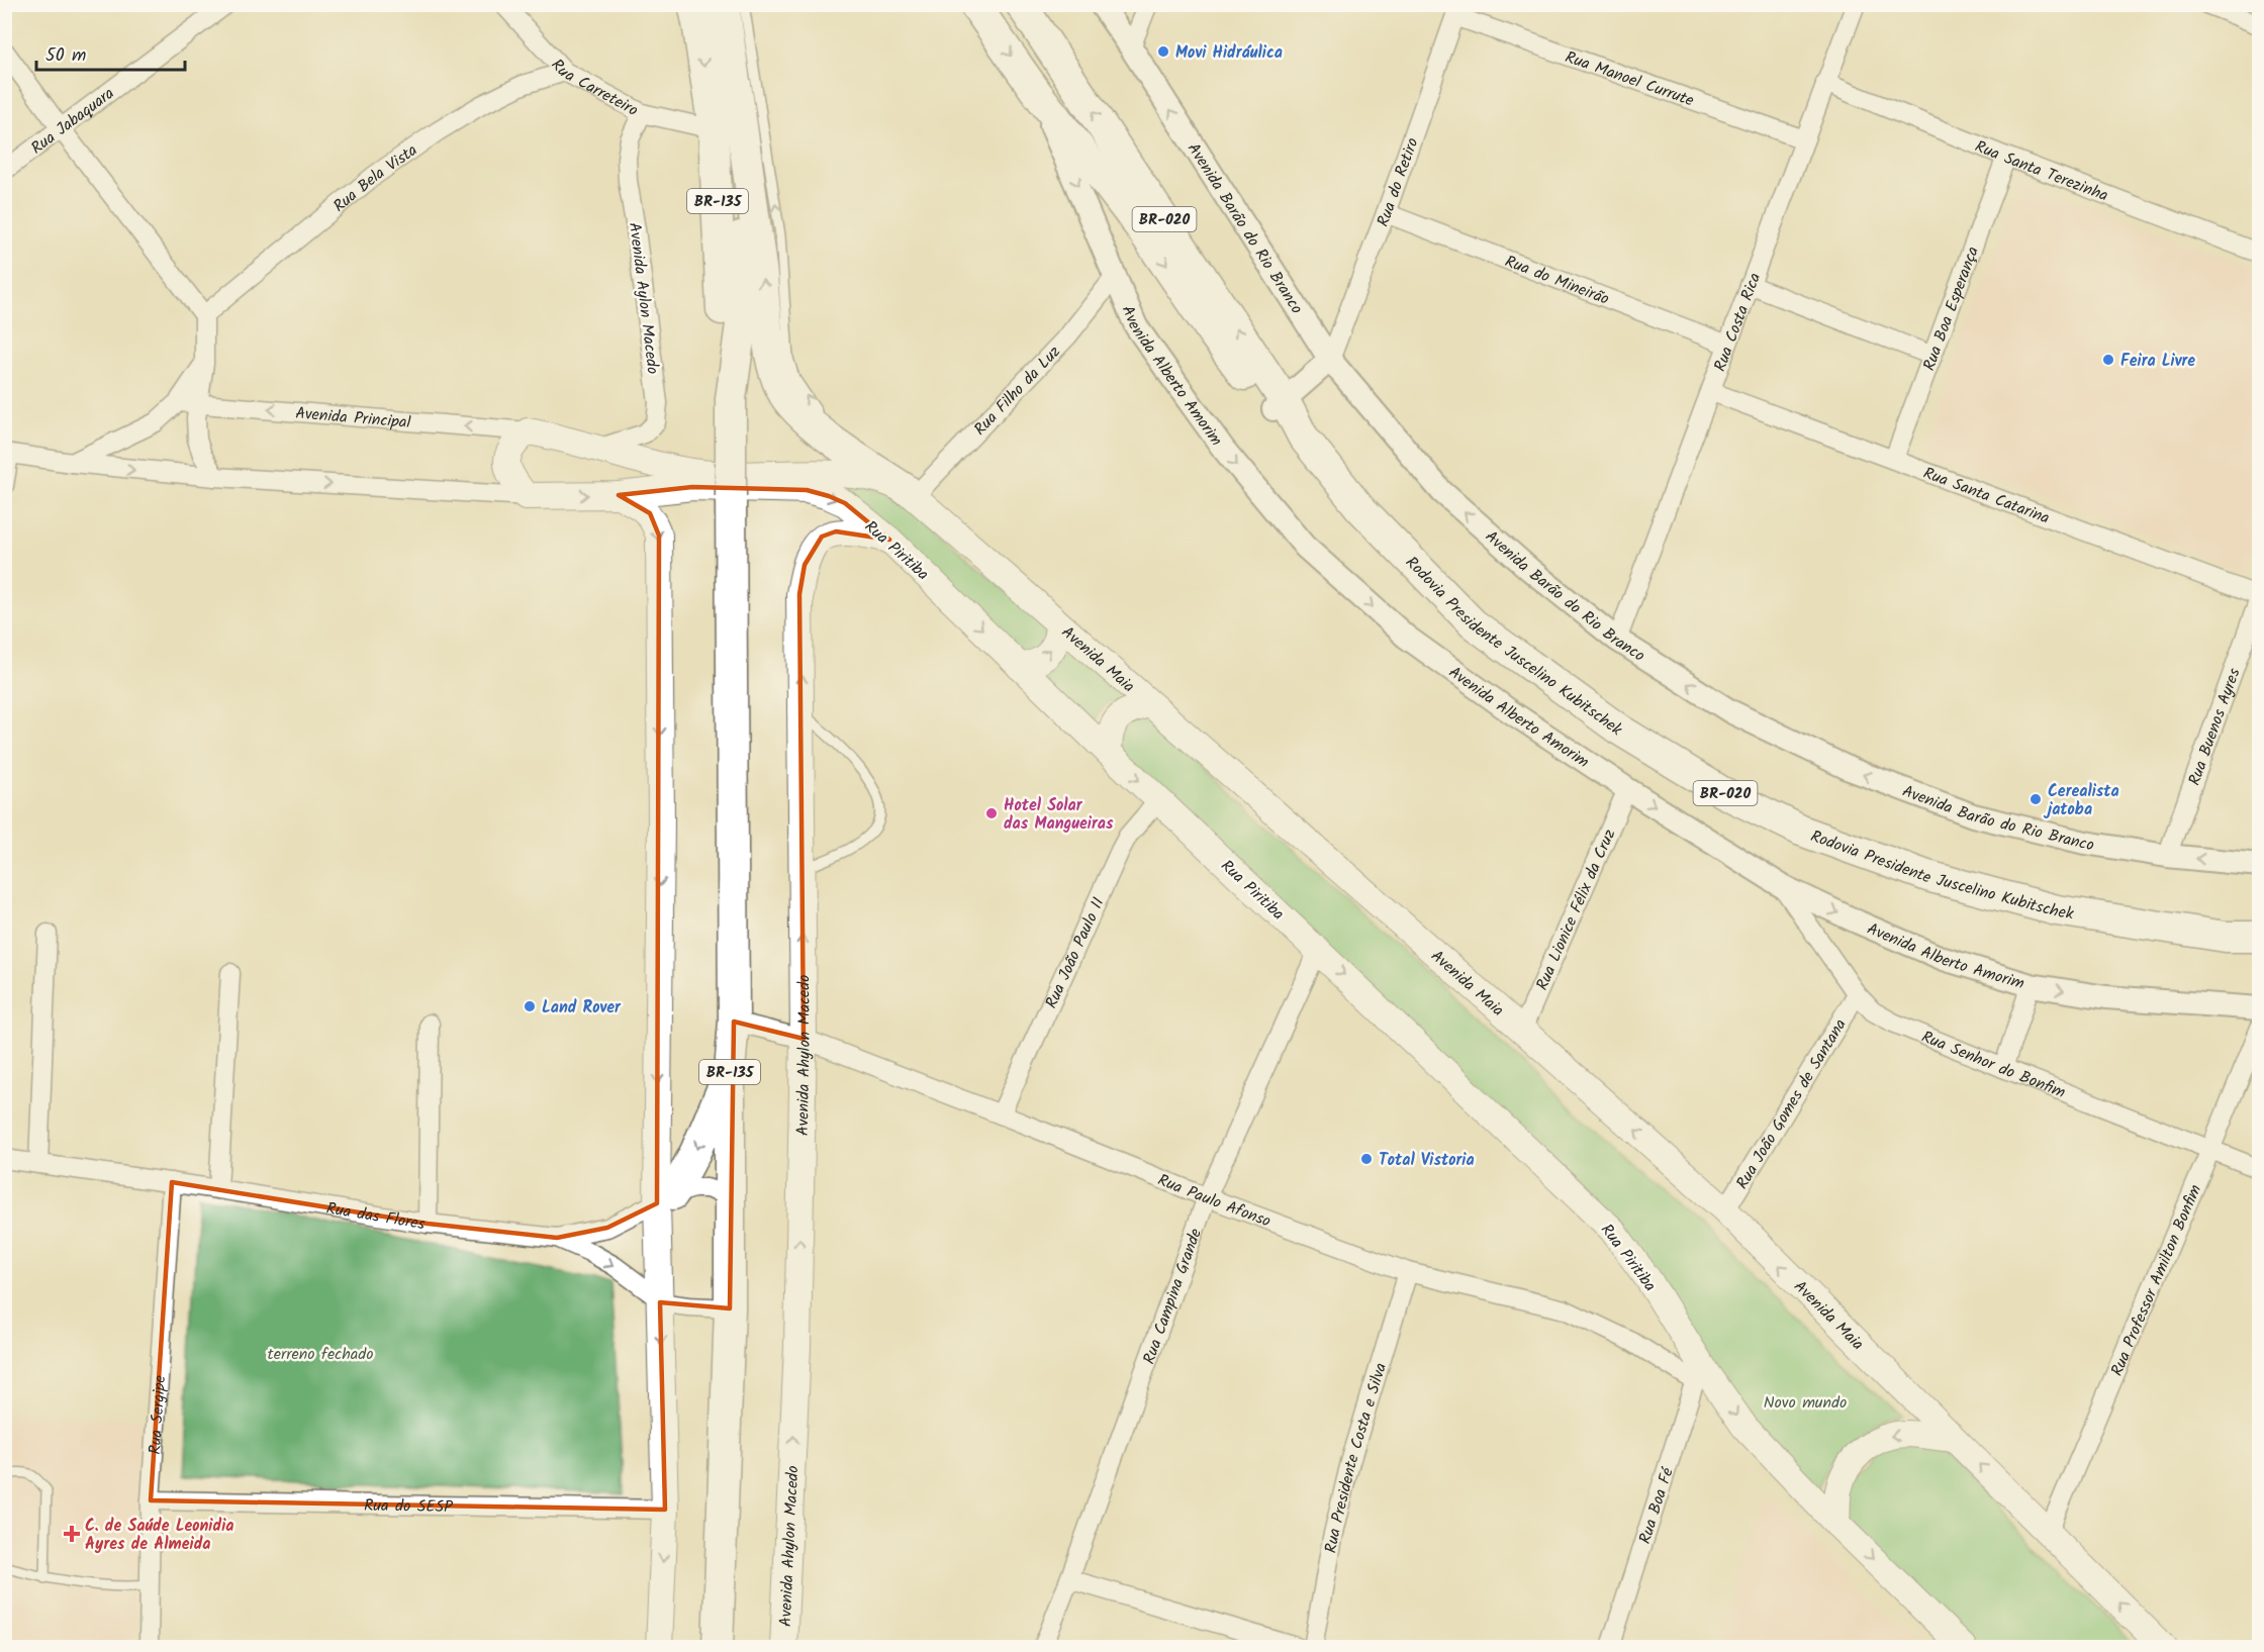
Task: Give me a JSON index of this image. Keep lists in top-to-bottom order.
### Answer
{
  "streets": {
    "highway": ["BR-135", "BR-020", "Rodovia Presidente Juscelino Kubitschek"],
    "main road": ["Rua Piritiba", "Avenida Maia", "Avenida Ahylon Macedo"],
    "street": [
      "Rua Manoel Currute",
      "Rua Carreteiro",
      "Rua Jabaquara",
      "Rua Santa Terezinha",
      "Rua Bela Vista",
      "Rua do Retiro",
      "Avenida Barão do Rio Branco",
      "Rua do Mineirão",
      "Avenida Aylon Macedo",
      "Rua Boa Esperança",
      "Rua Costa Rica",
      "Avenida Alberto Amorim",
      "Rua Filho da Luz",
      "Avenida Principal",
      "Rua Santa Catarina",
      "Rua Buenos Ayres",
      "Rua Lionice Félix da Cruz",
      "Rua João Paulo II",
      "Rua Senhor do Bonfim",
      "Rua João Gomes de Santana",
      "Rua Paulo Afonso",
      "Rua das Flores",
      "Rua Professor Amilton Bonfim",
      "Rua Campina Grande",
      "Rua Sergipe",
      "Rua Presidente Costa e Silva",
      "Rua do SESP",
      "Rua Boa Fé"
    ]
  },
  "crossings": [
    ["Rua Manoel Currute", "Rua do Retiro"],
    ["Rua Manoel Currute", "Rua Costa Rica"],
    ["Rua Carreteiro", "Rua Bela Vista"],
    ["Rua Carreteiro", "BR-135"],
    ["Rua Carreteiro", "Avenida Aylon Macedo"],
    ["Rua Santa Terezinha", "Rua Boa Esperança"],
    ["Rua Santa Terezinha", "Rua Costa Rica"],
    ["Rua do Retiro", "Avenida Barão do Rio Branco"],
    ["Rua do Retiro", "Rua do Mineirão"],
    ["BR-135", "Rua Piritiba"],
    ["BR-135", "Rua Paulo Afonso"],
    ["BR-135", "Rua das Flores"],
    ["BR-020", "Rodovia Presidente Juscelino Kubitschek"],
    ["Avenida Barão do Rio Branco", "Rua Costa Rica"],
    ["Avenida Barão do Rio Branco", "Rua Buenos Ayres"],
    ["Rua do Mineirão", "Rua Costa Rica"],
    ["Avenida Aylon Macedo", "Avenida Maia"],
    ["Rua Boa Esperança", "Rua Santa Catarina"],
    ["Rua Costa Rica", "Rua Santa Catarina"],
    ["Avenida Alberto Amorim", "Rua Filho da Luz"],
    ["Avenida Alberto Amorim", "Rua Lionice Félix da Cruz"],
    ["Avenida Alberto Amorim", "Rua Senhor do Bonfim"],
    ["Rua Filho da Luz", "Avenida Maia"],
    ["Avenida Principal", "Avenida Maia"],
    ["Rua Santa Catarina", "Rua Buenos Ayres"],
    ["Rua Piritiba", "Rua João Paulo II"],
    ["Rua Piritiba", "Avenida Ahylon Macedo"],
    ["Rua Piritiba", "Rua Paulo Afonso"],
    ["Rua Piritiba", "Rua Campina Grande"],
    ["Rua Piritiba", "Rua Boa Fé"],
    ["Avenida Maia", "Rua Lionice Félix da Cruz"],
    ["Avenida Maia", "Rua João Gomes de Santana"],
    ["Avenida Maia", "Rua Professor Amilton Bonfim"],
    ["Rua João Paulo II", "Rua Paulo Afonso"],
    ["Avenida Ahylon Macedo", "Rua Paulo Afonso"],
    ["Rua Senhor do Bonfim", "Rua João Gomes de Santana"],
    ["Rua Senhor do Bonfim", "Rua Professor Amilton Bonfim"],
    ["Rua Paulo Afonso", "Rua Campina Grande"],
    ["Rua Paulo Afonso", "Rua Presidente Costa e Silva"],
    ["Rua Paulo Afonso", "Rua Boa Fé"],
    ["Rua das Flores", "Rua Sergipe"],
    ["Rua Sergipe", "Rua do SESP"]
  ],
  "one_way": [
    "Avenida Barão do Rio Branco",
    "Avenida Alberto Amorim",
    "Rua Piritiba",
    "Avenida Maia"
  ],
  "parks": ["terreno fechado", "Novo mundo"],
  "places": {
    "other": [
      "Movi Hidráulica",
      "Feira Livre",
      "Cerealista jatoba",
      "Hotel Solar das Mangueiras",
      "Land Rover",
      "Total Vistoria"
    ],
    "health": ["C. de Saúde Leonidia Ayres de Almeida"]
  },
  "scale_bar": "50 m"
}
